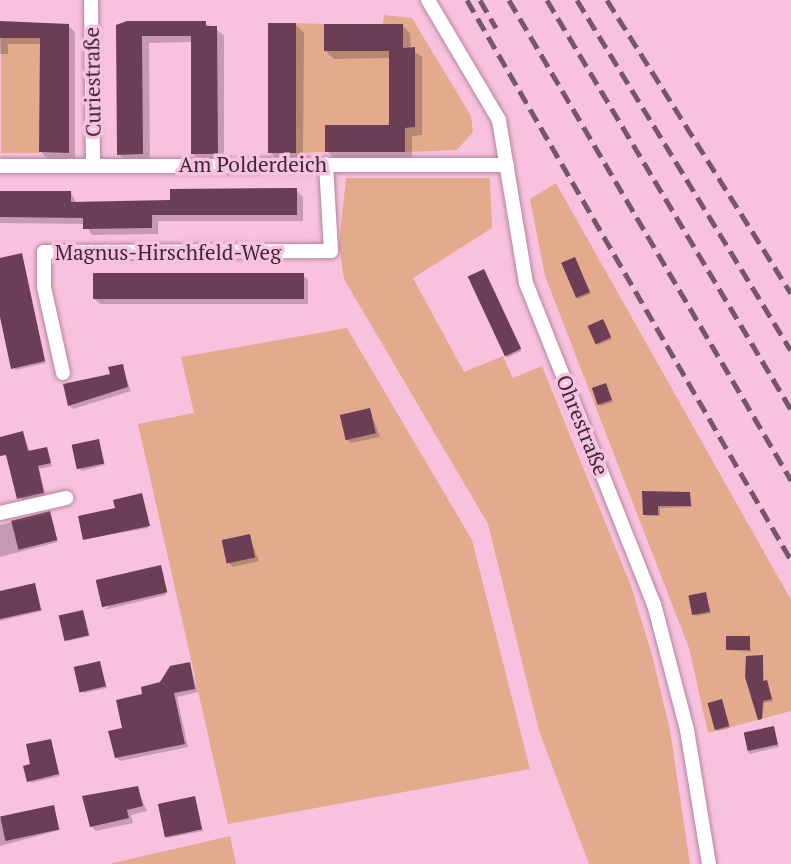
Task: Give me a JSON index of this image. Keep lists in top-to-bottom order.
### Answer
{
  "streets": {
    "street": [
      "Curiestraße",
      "Am Polderdeich",
      "Magnus-Hirschfeld-Weg",
      "Ohrestraße"
    ]
  },
  "crossings": [
    ["Curiestraße", "Am Polderdeich"],
    ["Am Polderdeich", "Magnus-Hirschfeld-Weg"],
    ["Am Polderdeich", "Ohrestraße"]
  ]
}
